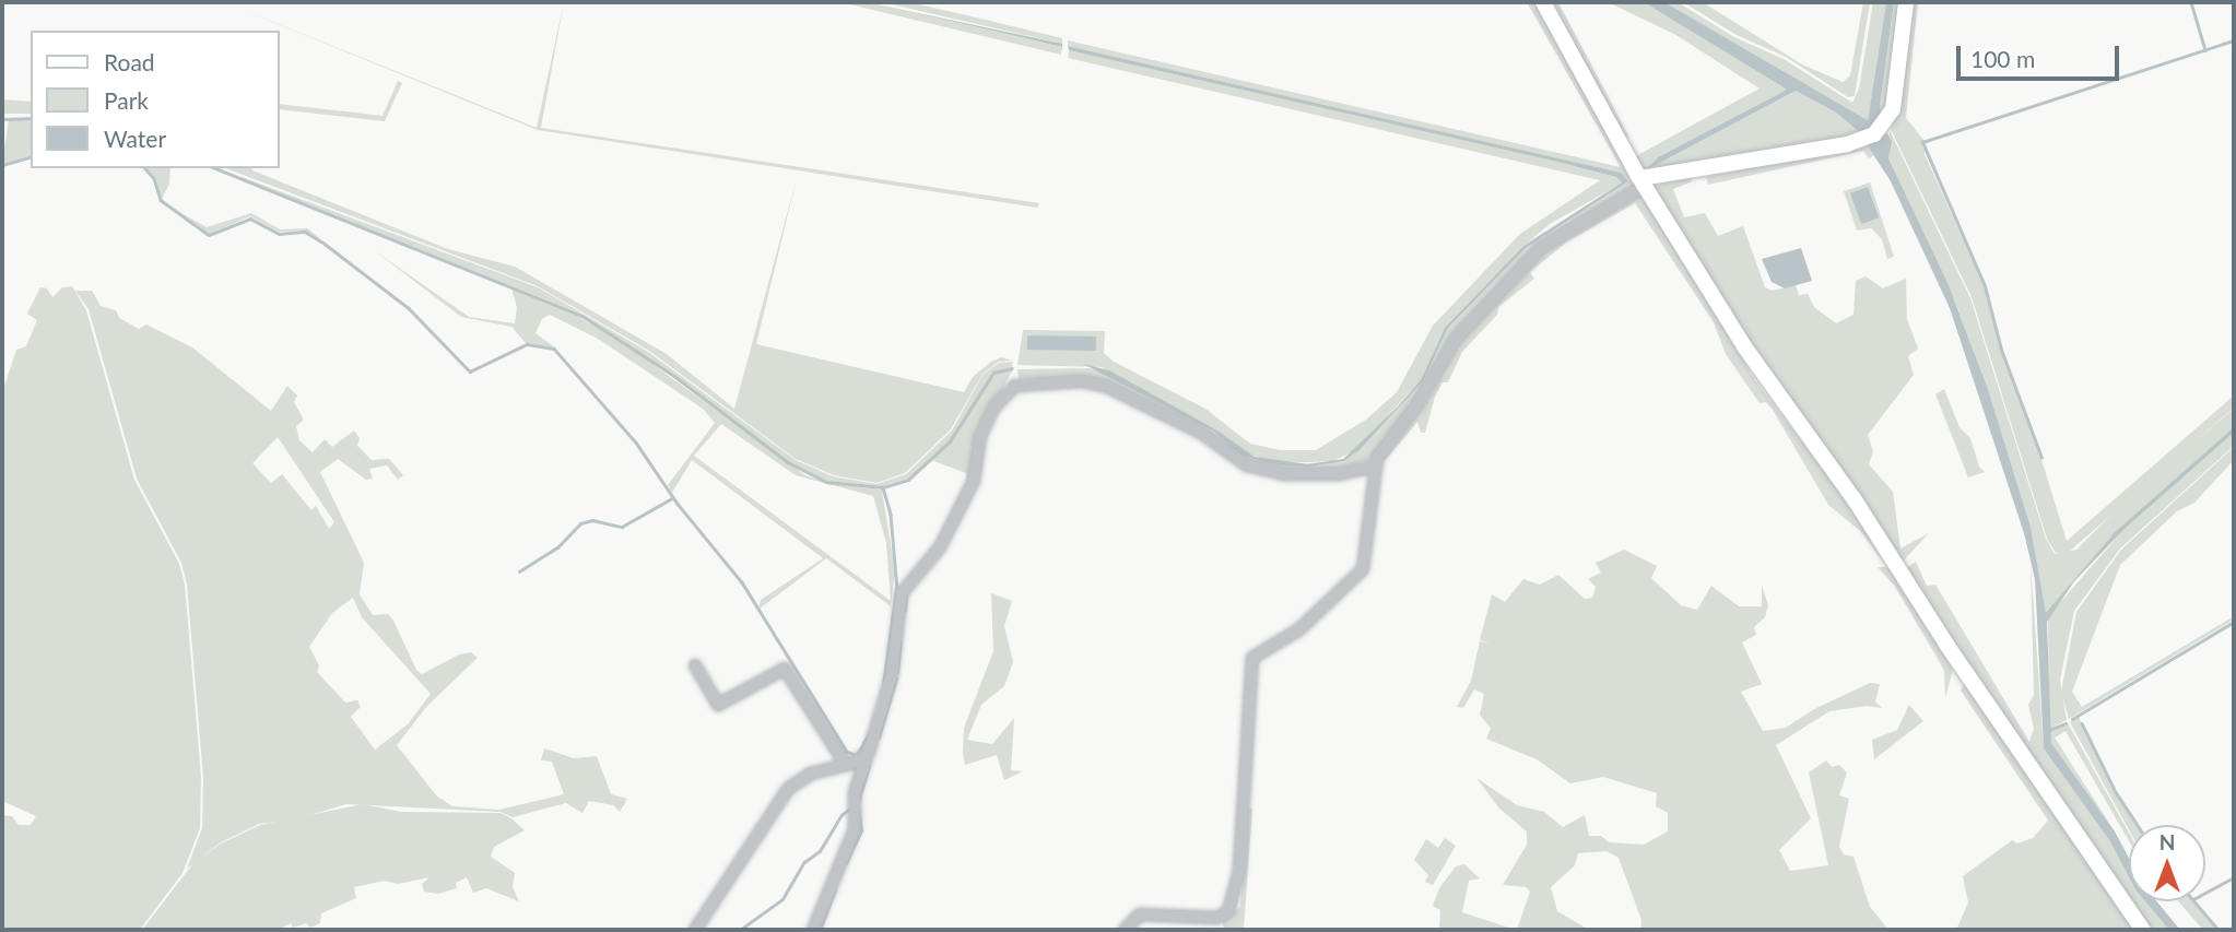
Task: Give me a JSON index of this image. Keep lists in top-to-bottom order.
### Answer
{
  "legend": ["Road", "Park", "Water"],
  "scale_bar": "100 m",
  "north": "top"
}
